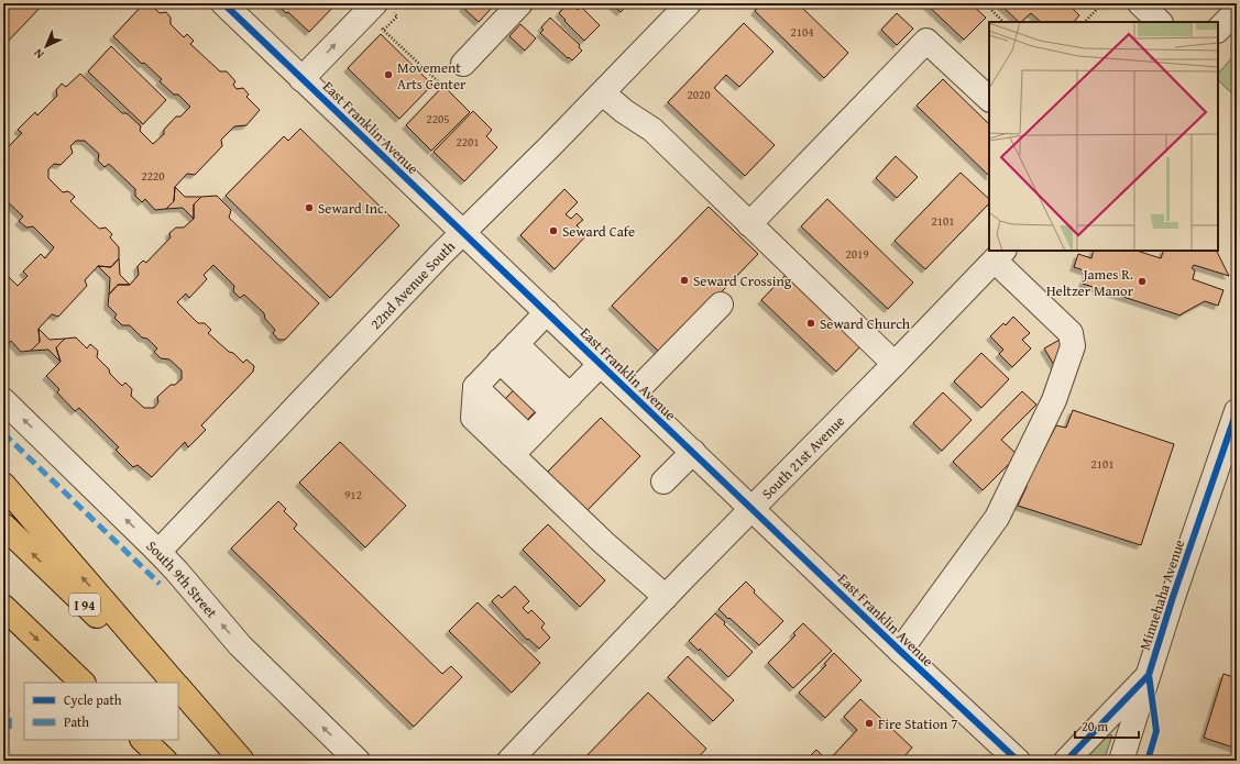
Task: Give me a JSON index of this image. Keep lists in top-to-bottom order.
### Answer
{
  "streets": {
    "highway": ["I 94"],
    "street": [
      "East Franklin Avenue",
      "22nd Avenue South",
      "South 21st Avenue",
      "South 9th Street",
      "Minnehaha Avenue"
    ]
  },
  "crossings": [
    ["East Franklin Avenue", "22nd Avenue South"],
    ["East Franklin Avenue", "South 21st Avenue"],
    ["22nd Avenue South", "South 9th Street"]
  ],
  "one_way": ["South 9th Street"],
  "places": [
    "Movement Arts Center",
    "Seward Inc.",
    "Seward Cafe",
    "Seward Crossing",
    "James R. Heltzer Manor",
    "Seward Church",
    "Fire Station 7"
  ],
  "house_numbers": [
    "2104",
    "2020",
    "2205",
    "2201",
    "2220",
    "2101",
    "2019",
    "2101",
    "912"
  ],
  "legend": ["Cycle path", "Path"],
  "scale_bar": "20 m",
  "north": "bottom left"
}
